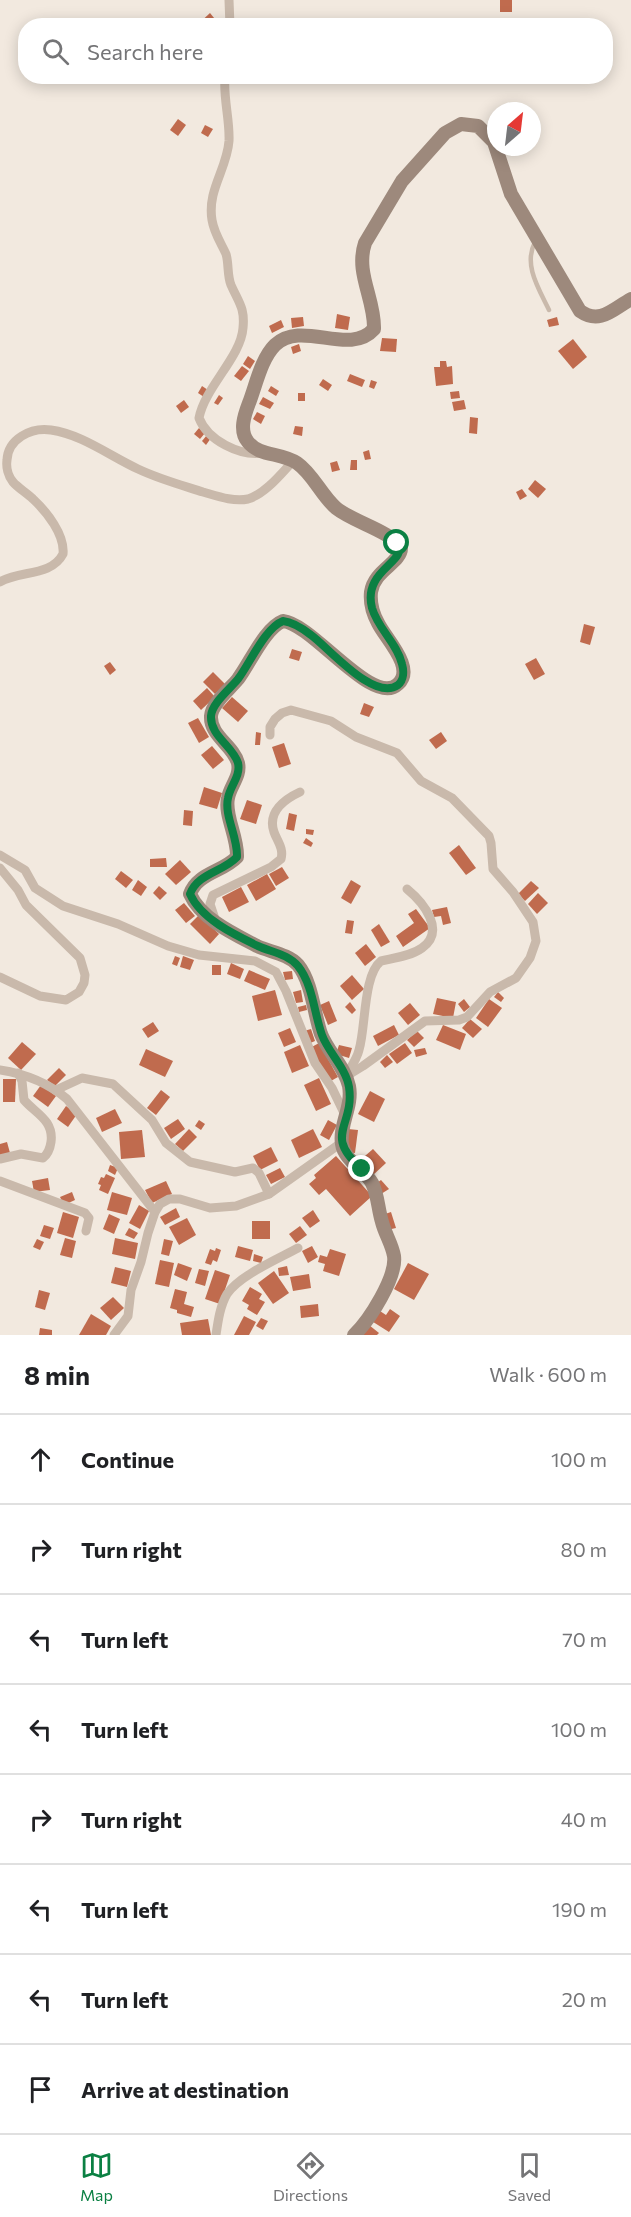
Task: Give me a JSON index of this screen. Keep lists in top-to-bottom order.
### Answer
{
  "north": "top right",
  "page": {
    "search": "Search here",
    "heading": ["8 min", "Walk · 600 m"],
    "list": [
      ["Continue", "100 m"],
      ["Turn right", "80 m"],
      ["Turn left", "70 m"],
      ["Turn left", "100 m"],
      ["Turn right", "40 m"],
      ["Turn left", "190 m"],
      ["Turn left", "20 m"],
      "Arrive at destination"
    ],
    "nav": ["Map", "Directions", "Saved"]
  }
}
